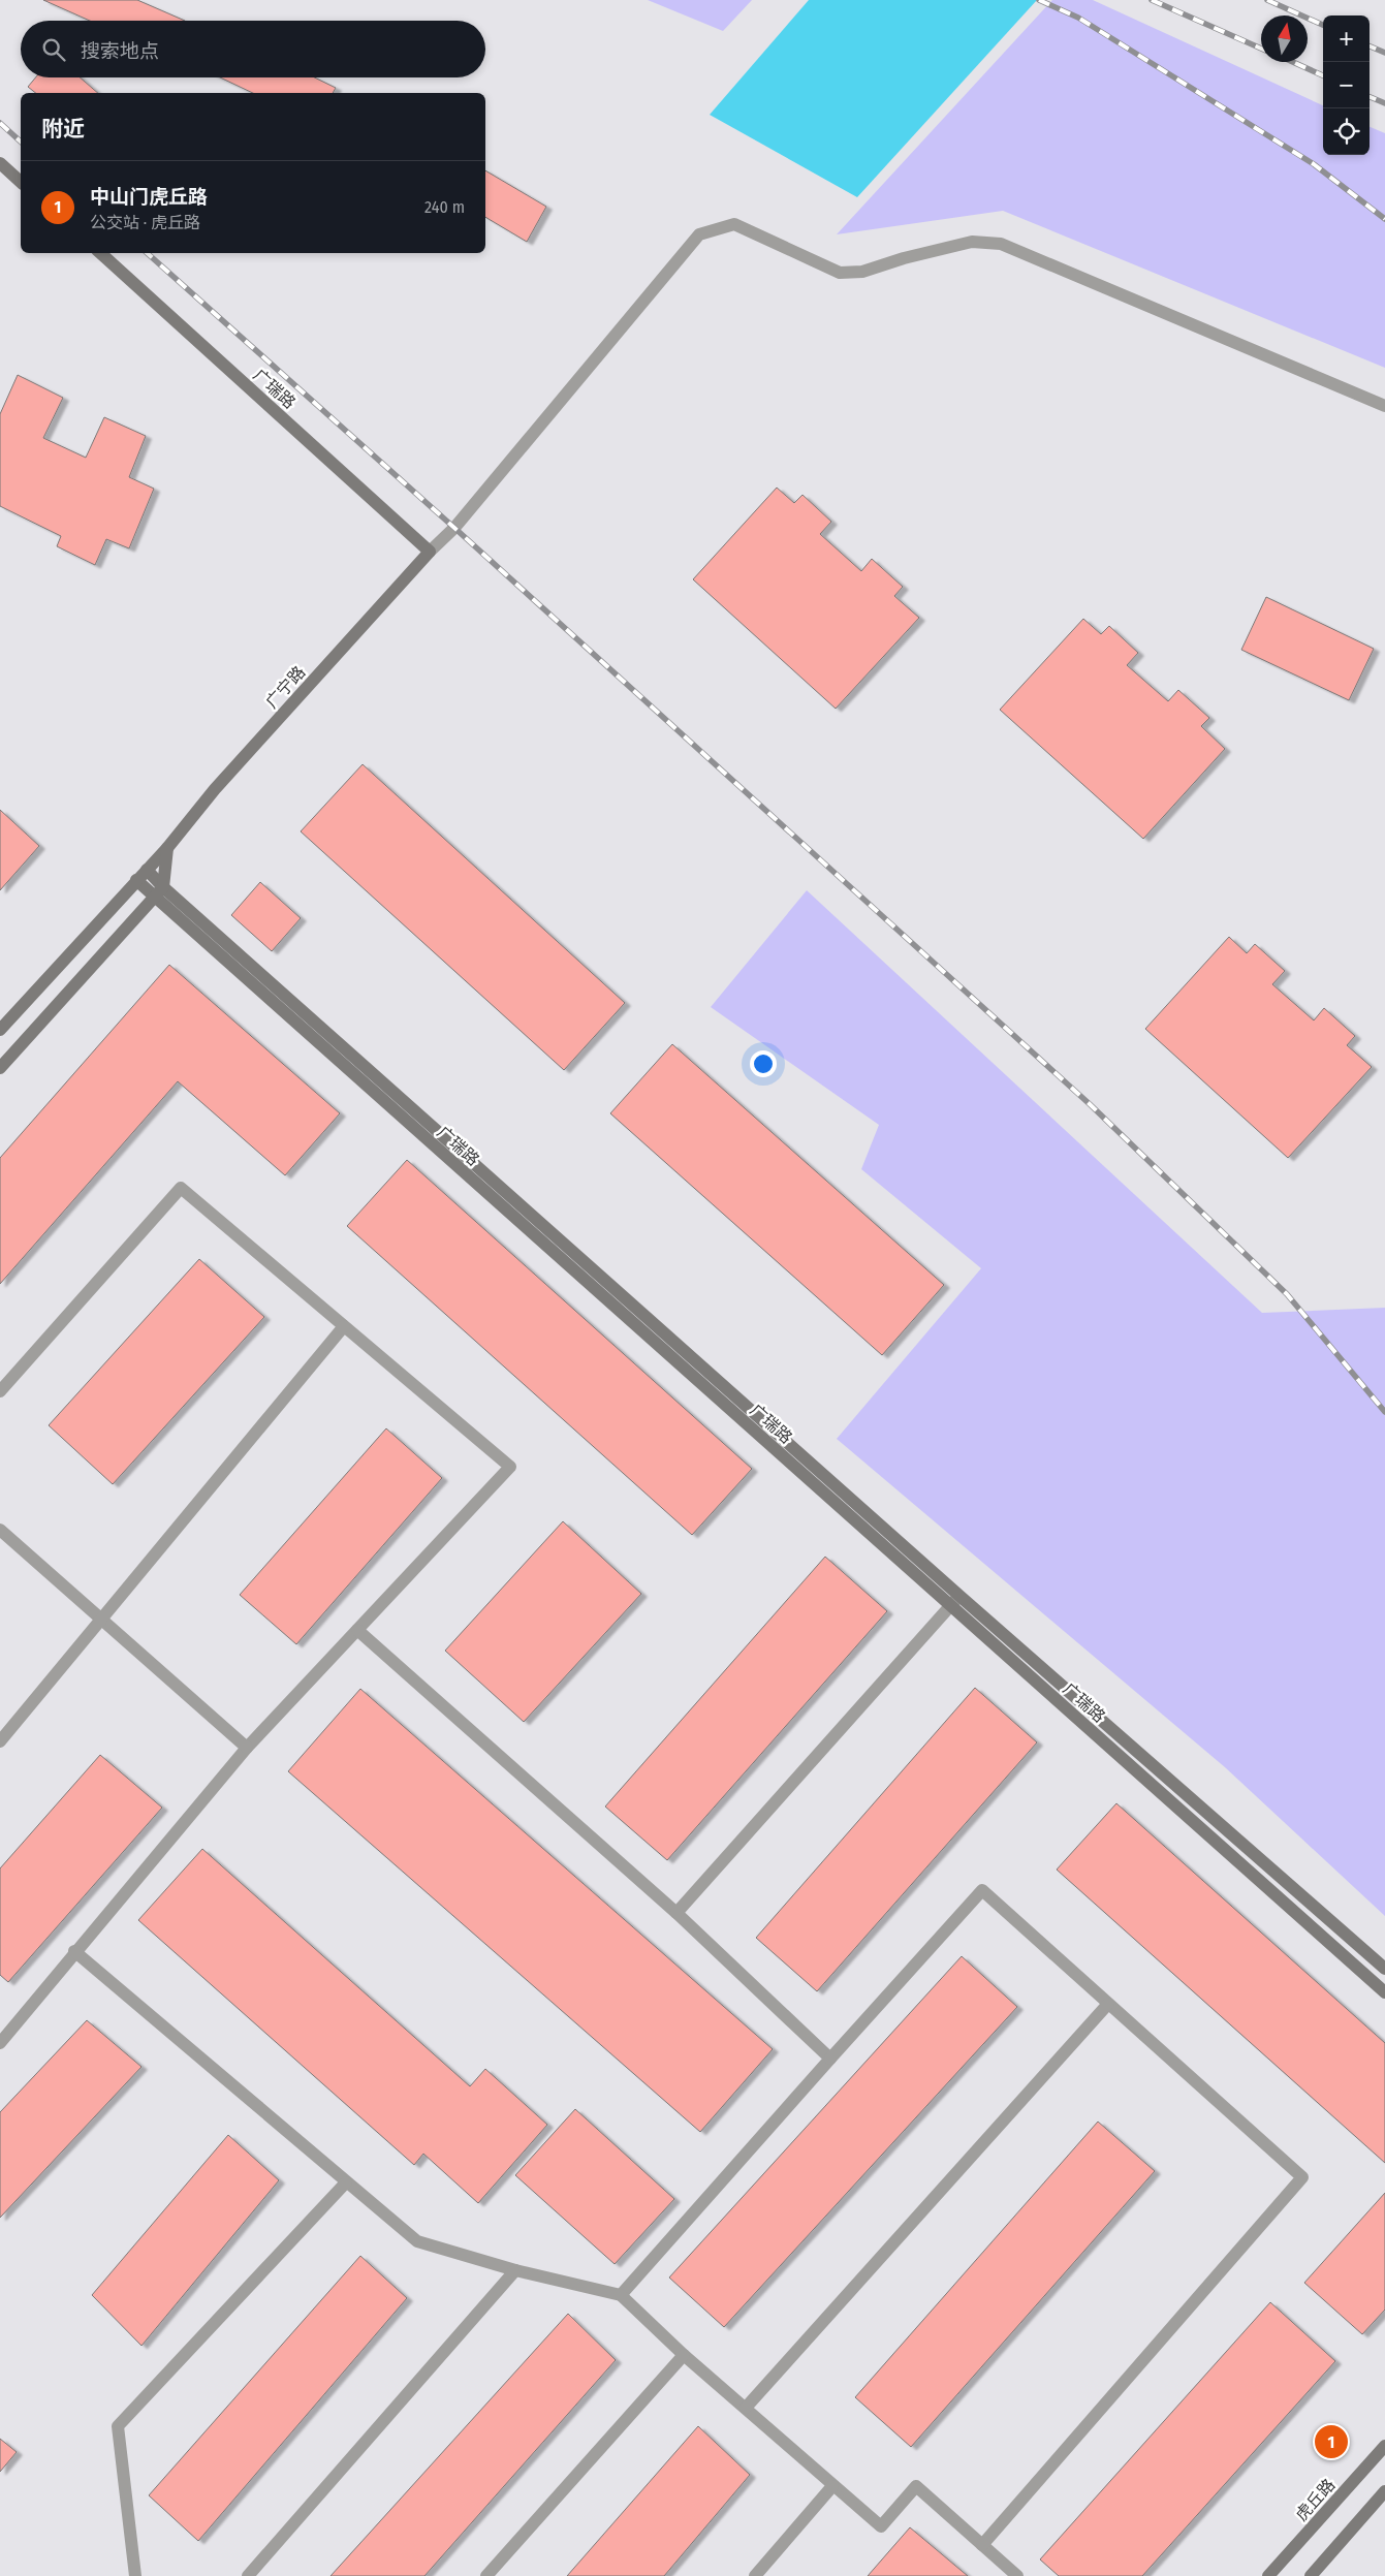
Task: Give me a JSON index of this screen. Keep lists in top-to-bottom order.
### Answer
{
  "streets": {
    "street": ["广瑞路", "广宁路", "虎丘路"]
  },
  "crossings": [
    ["广瑞路", "广宁路"]
  ],
  "north": "top",
  "page": {
    "map_buttons": ["+", "−"],
    "search": "搜索地点",
    "heading": "附近",
    "list": [
      {
        "mark": "1",
        "name": "中山门虎丘路",
        "note": "公交站 · 虎丘路",
        "value": "240 m"
      }
    ],
    "pins": "1"
  }
}
